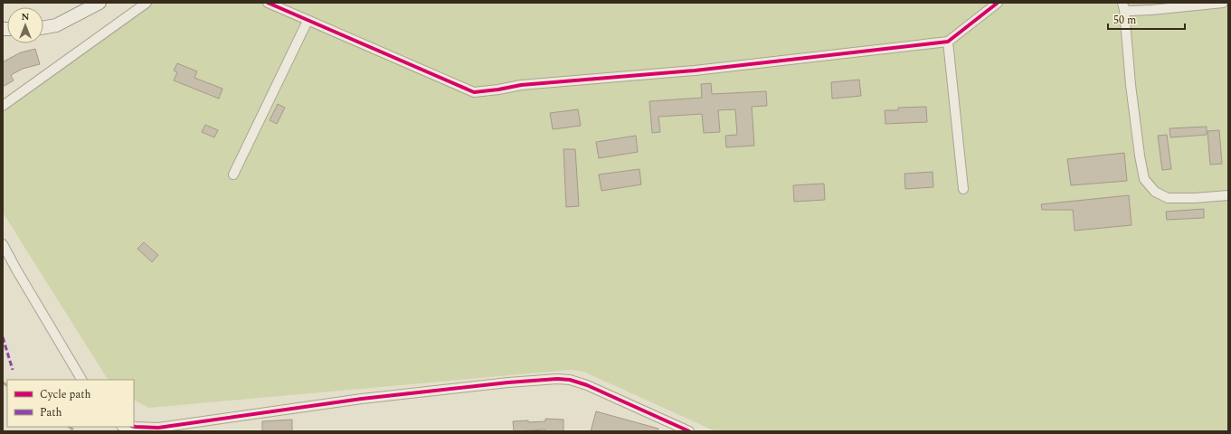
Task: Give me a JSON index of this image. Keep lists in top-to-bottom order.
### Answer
{
  "legend": ["Cycle path", "Path"],
  "scale_bar": "50 m",
  "north": "top"
}
